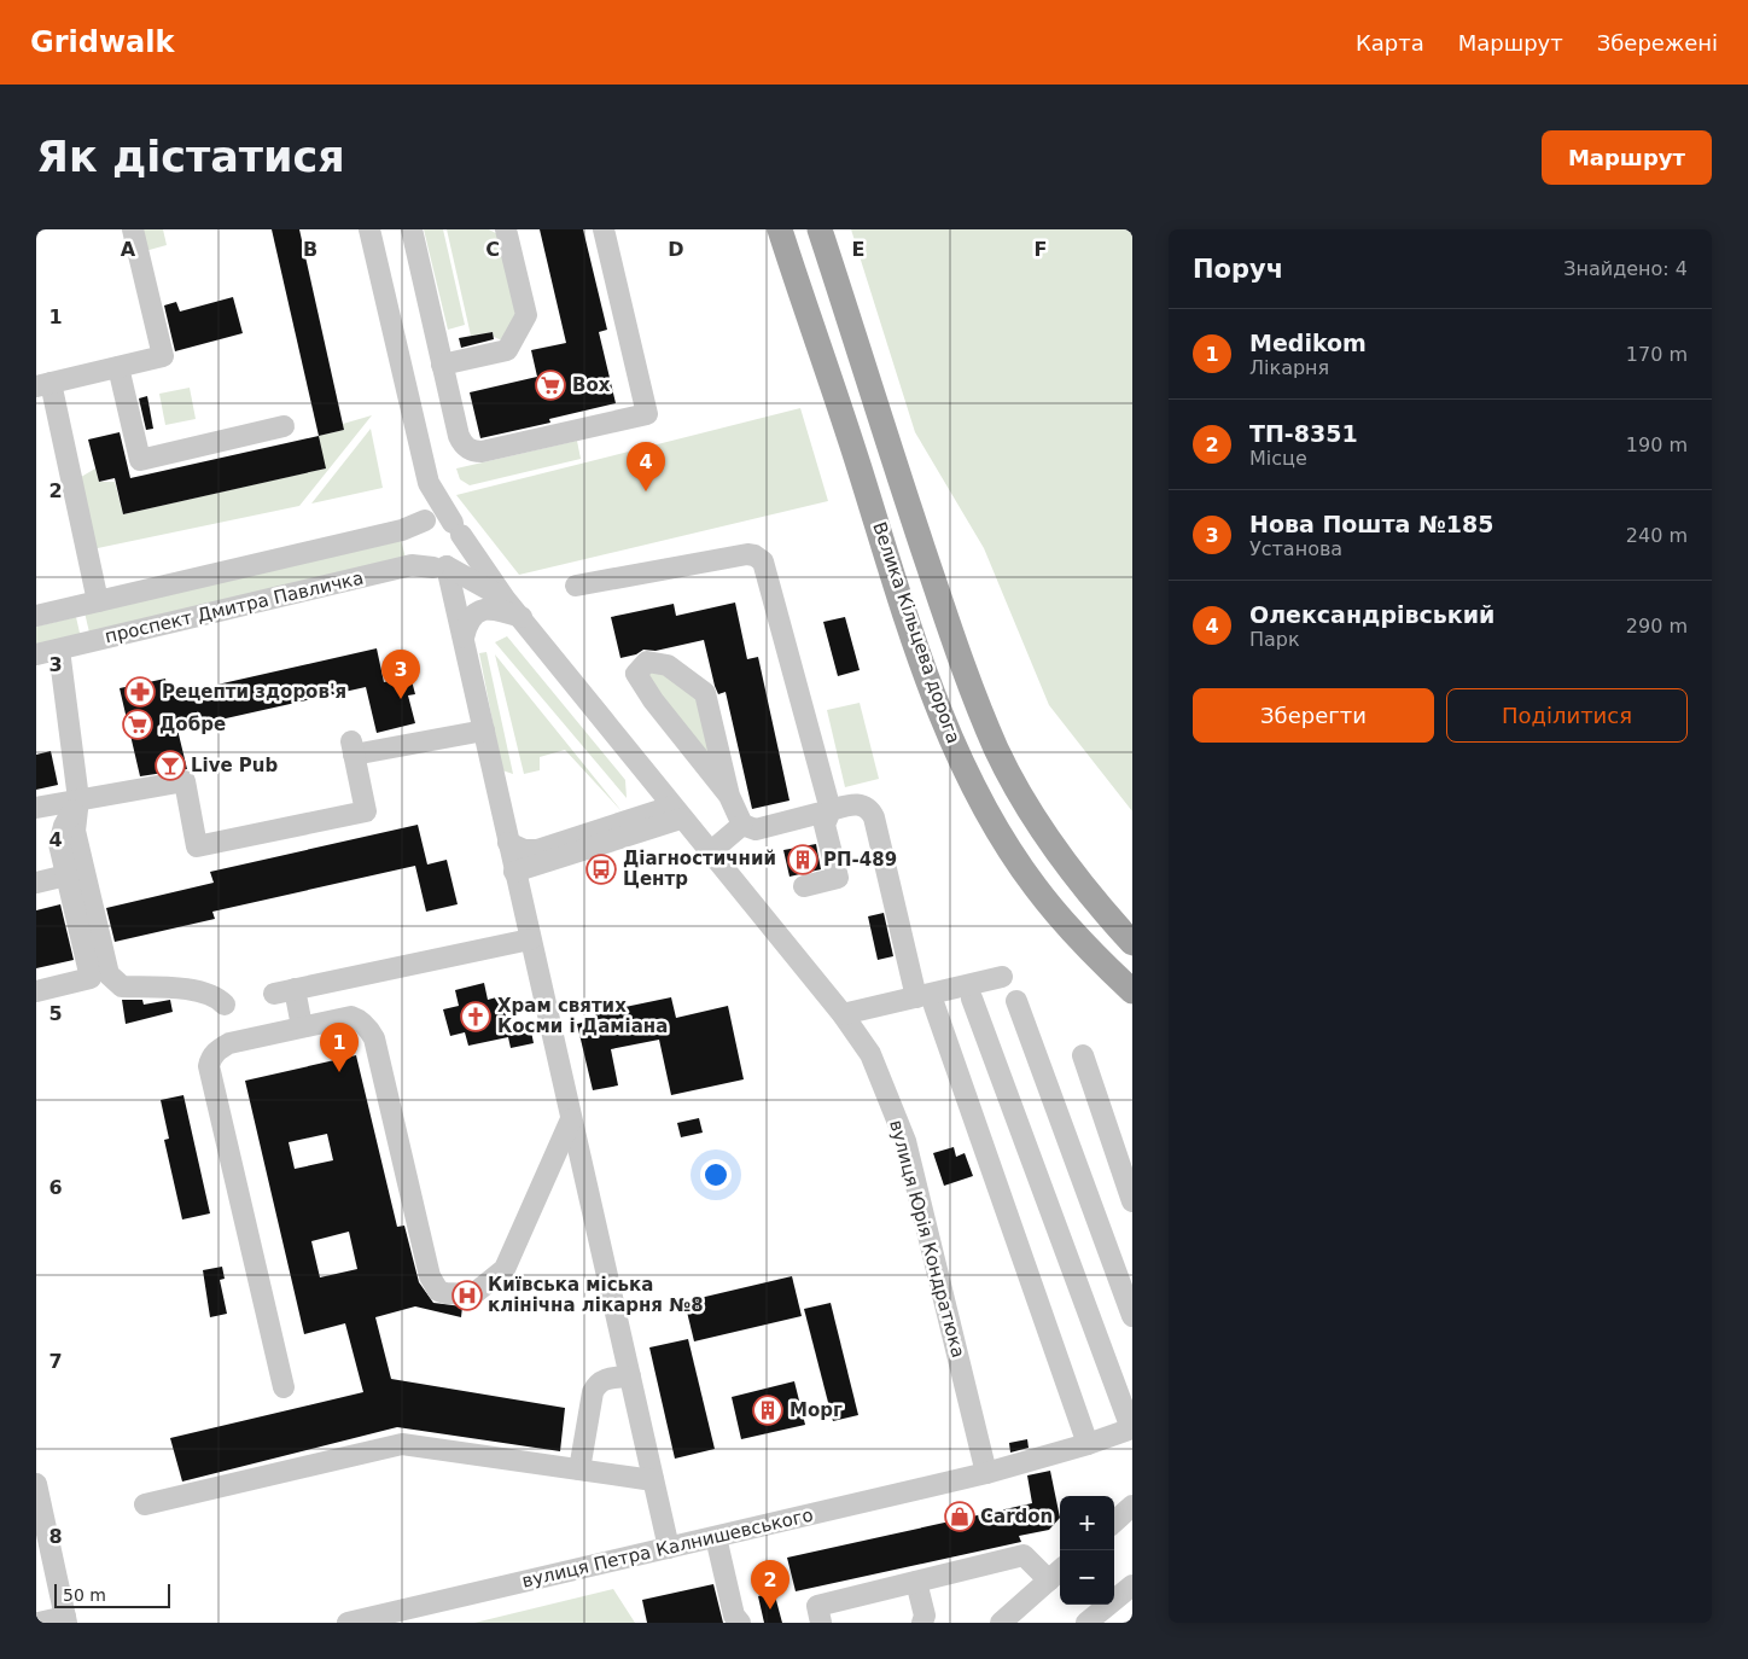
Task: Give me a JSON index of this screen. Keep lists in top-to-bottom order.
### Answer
{
  "streets": {
    "main road": ["Велика Кільцева дорога"],
    "street": ["проспект Дмитра Павличка", "вулиця Юрія Кондратюка", "вулиця Петра Калнишевського"]
  },
  "crossings": [
    ["проспект Дмитра Павличка", "вулиця Юрія Кондратюка"],
    ["вулиця Юрія Кондратюка", "вулиця Петра Калнишевського"]
  ],
  "places": {
    "supermarket": ["Box", "Добре"],
    "pharmacy": ["Рецепти здоров'я"],
    "bar": ["Live Pub"],
    "building": ["РП-489", "Морг"],
    "bus stop": ["Діагностичний Центр"],
    "church": ["Храм святих Косми і Даміана"],
    "hospital": ["Київська міська клінічна лікарня №8"],
    "shop": ["Cardon"]
  },
  "scale_bar": "50 m",
  "page": {
    "header": "Gridwalk",
    "nav": ["Карта", "Маршрут", "Збережені"],
    "buttons": [
      "Маршрут",
      ["Зберегти", "Поділитися"]
    ],
    "title": "Як дістатися",
    "heading": ["Поруч", "Знайдено: 4"],
    "list": [
      {
        "mark": "1",
        "name": "Medikom",
        "note": "Лікарня",
        "value": "170 m"
      },
      {
        "mark": "2",
        "name": "ТП-8351",
        "note": "Місце",
        "value": "190 m"
      },
      {
        "mark": "3",
        "name": "Нова Пошта №185",
        "note": "Установа",
        "value": "240 m"
      },
      {
        "mark": "4",
        "name": "Олександрівський",
        "note": "Парк",
        "value": "290 m"
      }
    ],
    "pins": [
      "4",
      "3",
      "1",
      "2"
    ],
    "map_buttons": ["+", "−"],
    "scale": "50 m"
  },
  "grid": {
    "columns": [
      "A",
      "B",
      "C",
      "D",
      "E",
      "F"
    ],
    "rows": [
      "1",
      "2",
      "3",
      "4",
      "5",
      "6",
      "7",
      "8"
    ]
  }
}
